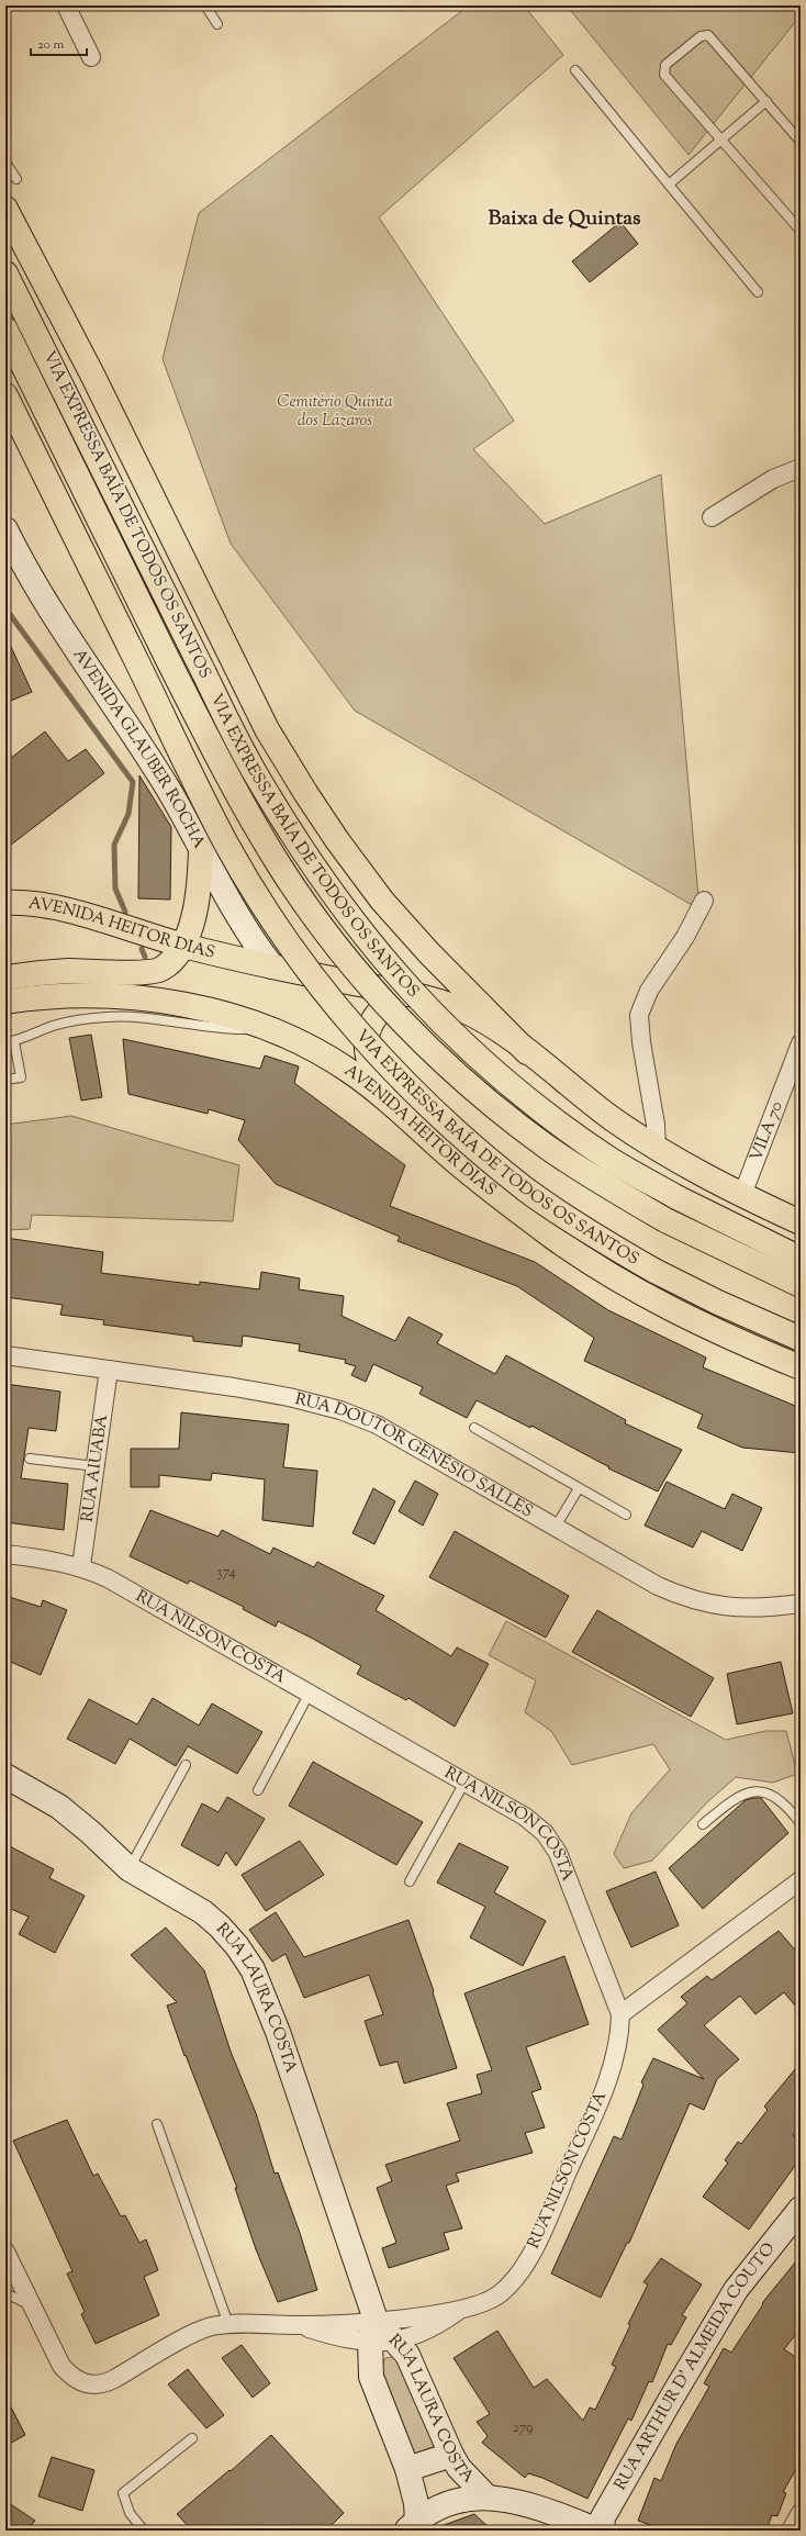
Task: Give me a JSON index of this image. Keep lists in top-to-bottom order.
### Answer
{
  "streets": {
    "main road": ["VIA EXPRESSA BAÍA DE TODOS OS SANTOS", "AVENIDA HEITOR DIAS"],
    "street": [
      "AVENIDA GLAUBER ROCHA",
      "VILA 70",
      "RUA DOUTOR GENÉSIO SALLES",
      "RUA AIUABA",
      "RUA NILSON COSTA",
      "RUA LAURA COSTA",
      "RUA ARTHUR D' ALMEIDA COUTO"
    ]
  },
  "crossings": [
    ["VIA EXPRESSA BAÍA DE TODOS OS SANTOS", "AVENIDA HEITOR DIAS"],
    ["AVENIDA GLAUBER ROCHA", "AVENIDA HEITOR DIAS"],
    ["AVENIDA HEITOR DIAS", "VILA 70"],
    ["RUA DOUTOR GENÉSIO SALLES", "RUA AIUABA"],
    ["RUA AIUABA", "RUA NILSON COSTA"],
    ["RUA NILSON COSTA", "RUA LAURA COSTA"]
  ],
  "districts": ["Baixa de Quintas"],
  "parks": ["Cemitério Quinta dos Lázaros"],
  "house_numbers": ["374", "279"],
  "scale_bar": "20 m"
}
